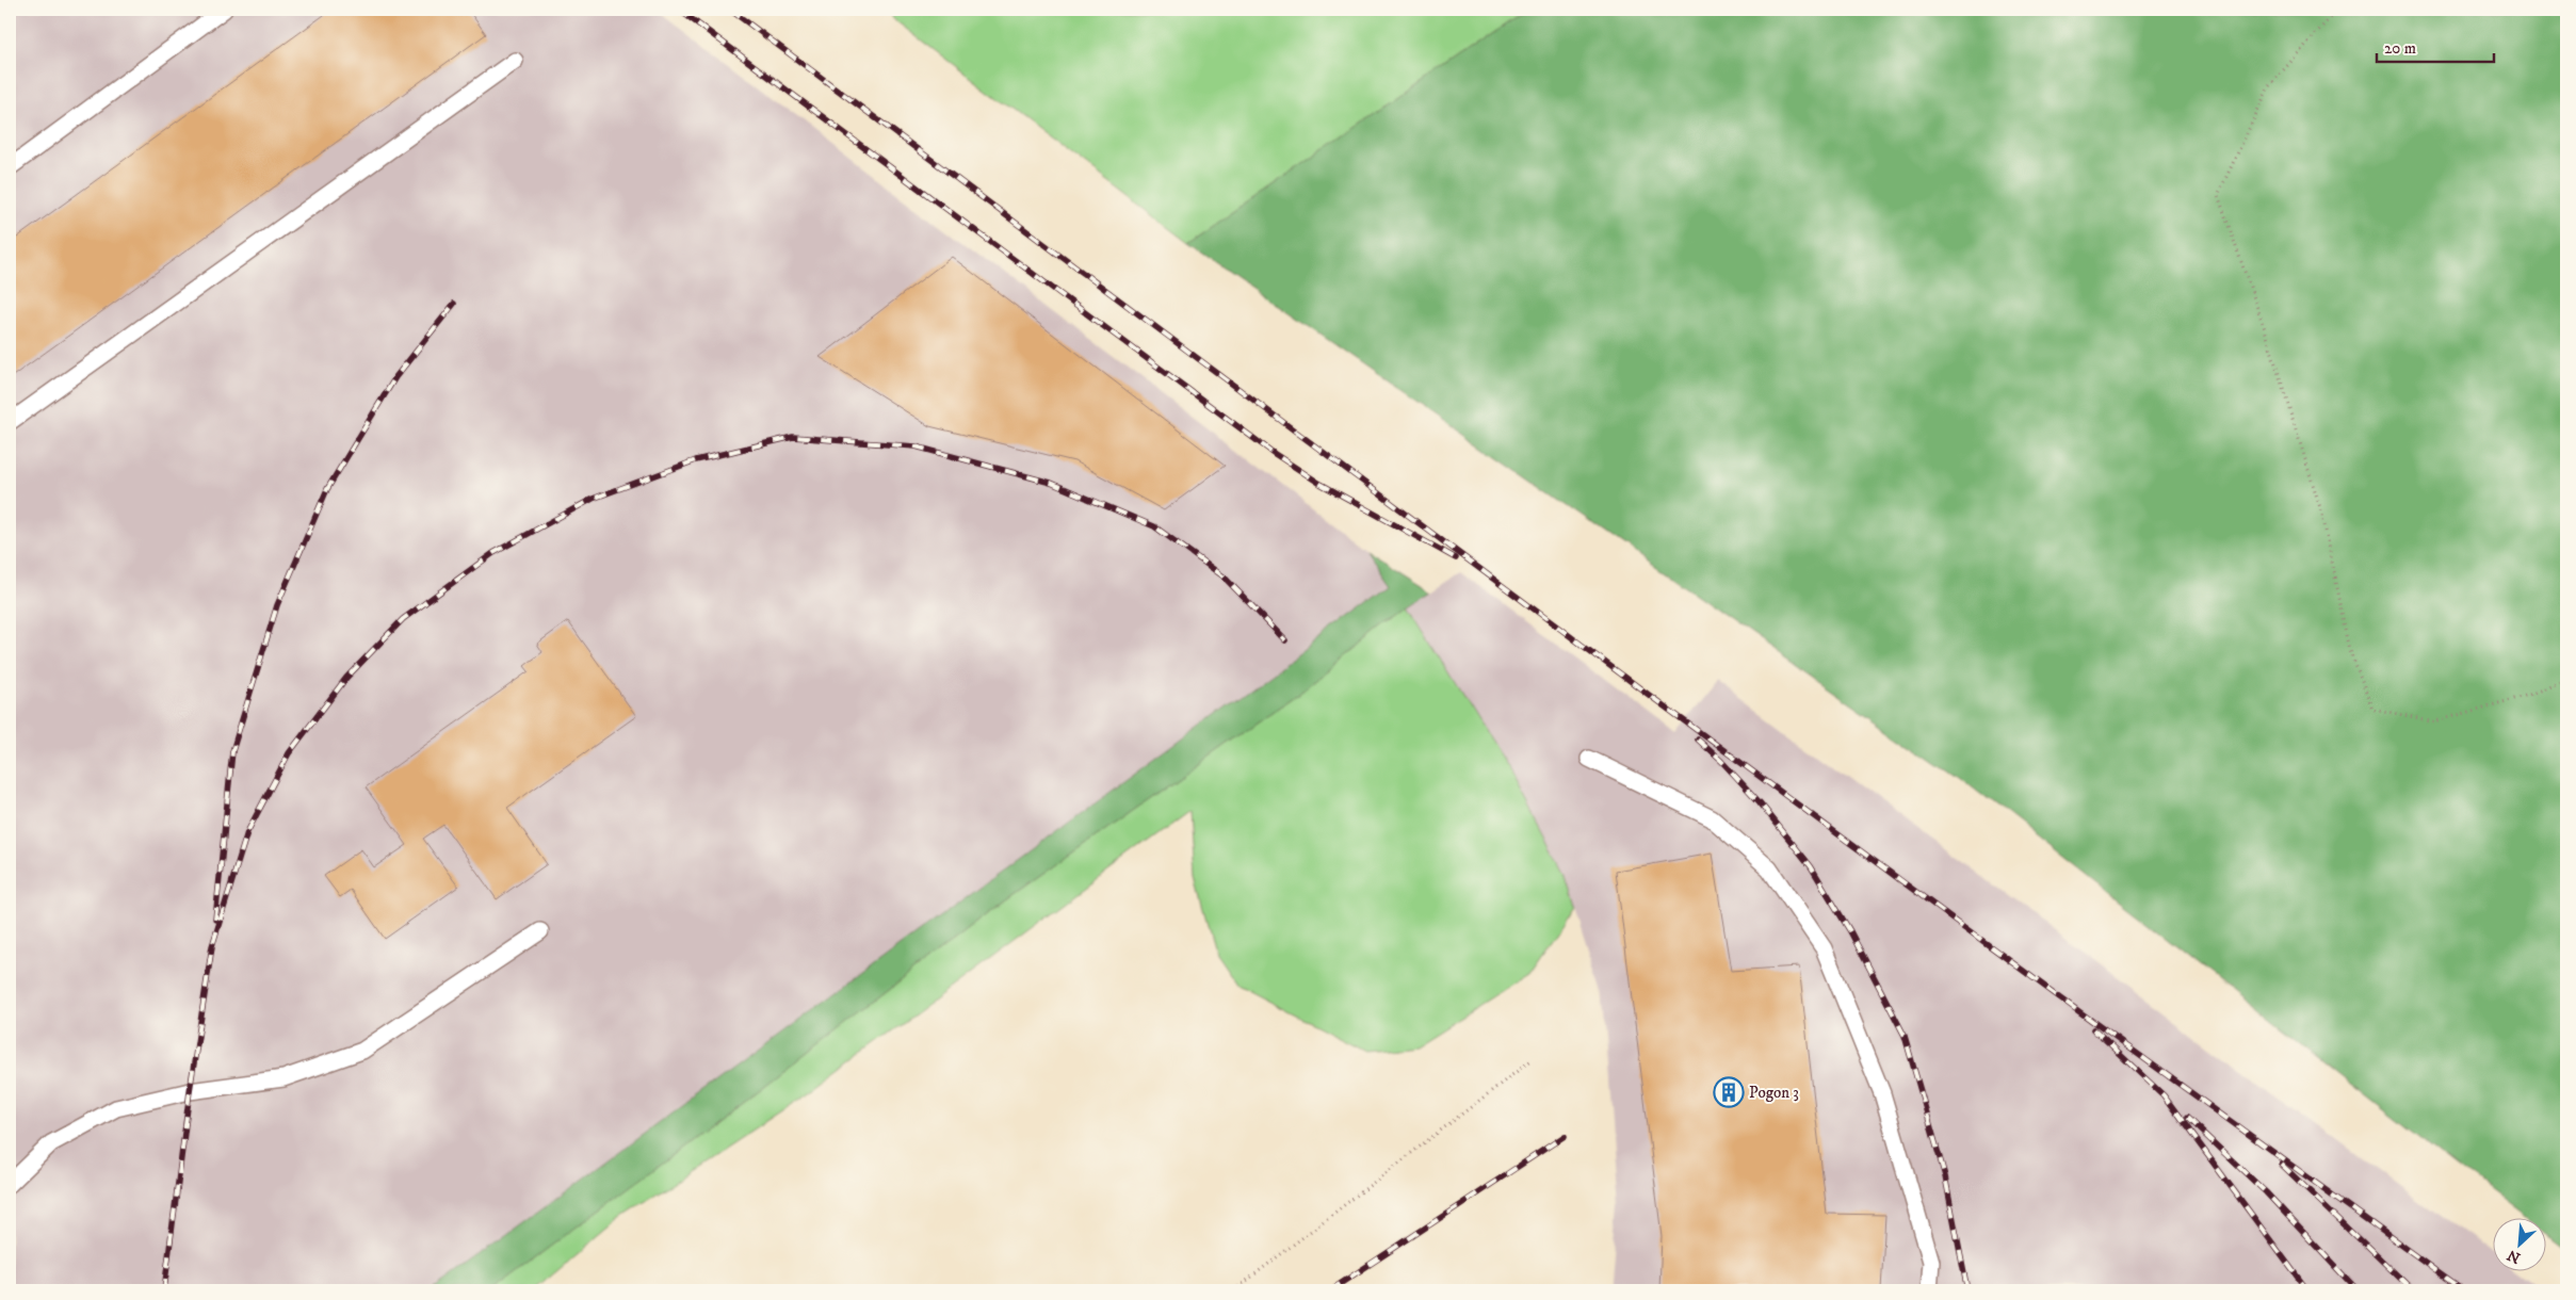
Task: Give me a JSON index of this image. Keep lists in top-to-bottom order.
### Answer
{
  "places": {
    "building": ["Pogon 3"]
  },
  "scale_bar": "20 m",
  "north": "bottom left"
}
